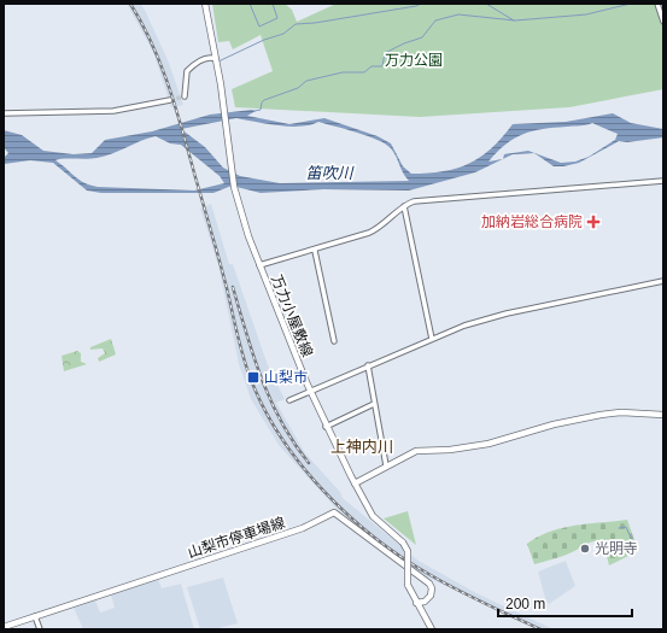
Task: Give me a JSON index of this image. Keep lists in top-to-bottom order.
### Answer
{
  "streets": {
    "main road": ["万力小屋敷線", "山梨市停車場線"]
  },
  "crossings": [
    ["万力小屋敷線", "山梨市停車場線"]
  ],
  "districts": ["上神内川"],
  "water": ["笛吹川"],
  "parks": ["万力公園"],
  "places": {
    "health": ["加納岩総合病院"],
    "transit": ["山梨市"],
    "other": ["光明寺"]
  },
  "scale_bar": "200 m"
}
